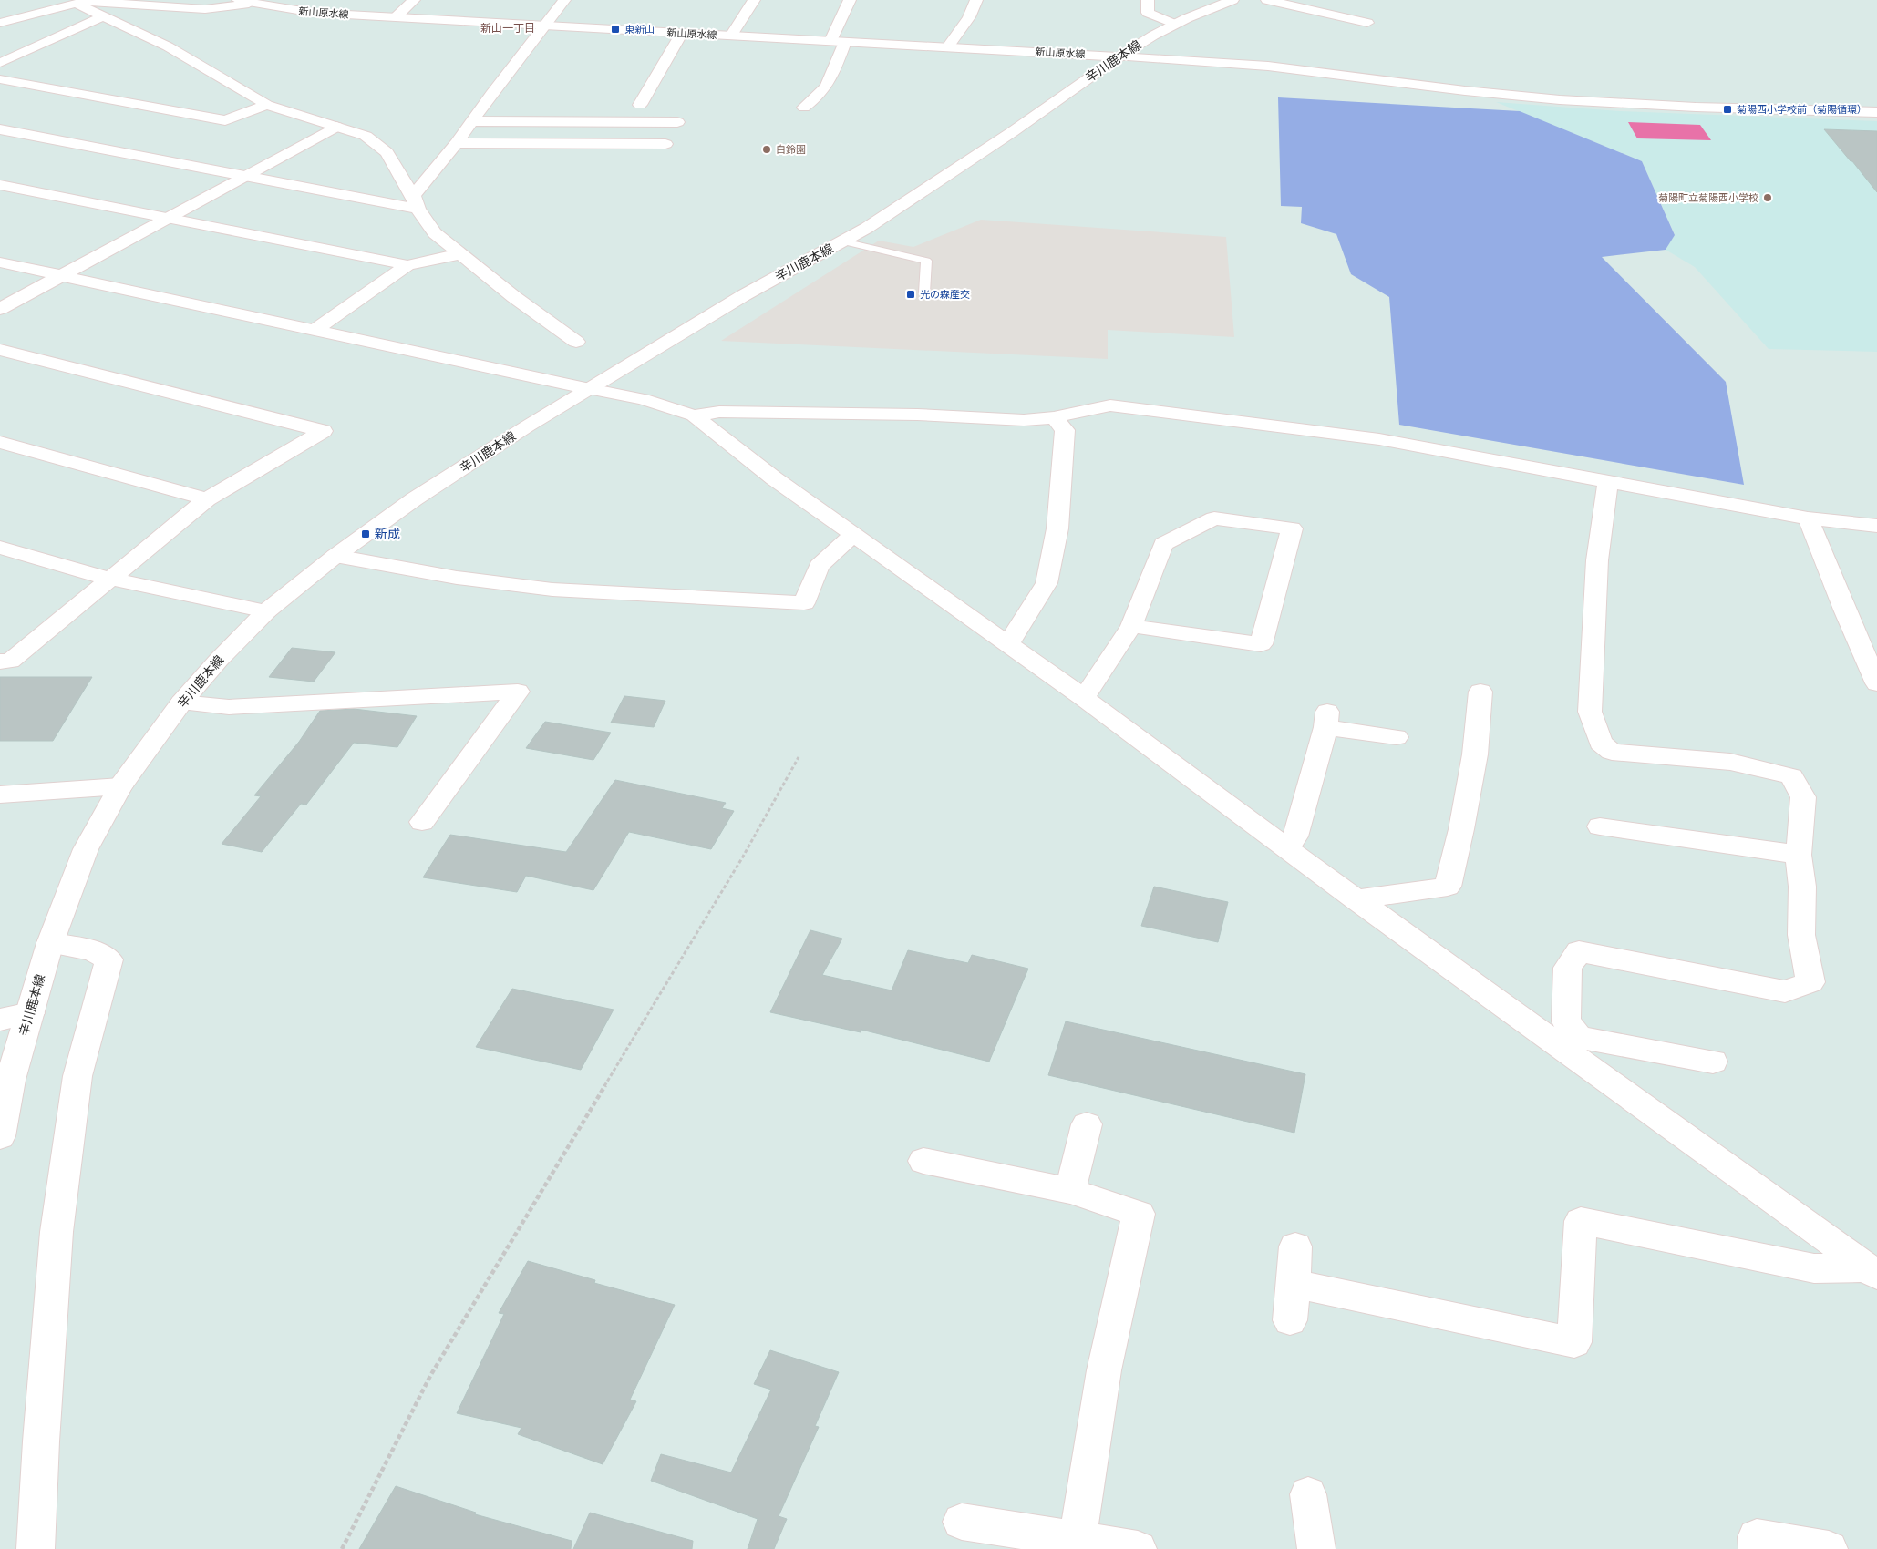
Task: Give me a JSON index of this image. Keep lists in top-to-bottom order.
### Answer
{
  "streets": {
    "street": ["新山原水線", "辛川鹿本線"]
  },
  "crossings": [
    ["新山原水線", "辛川鹿本線"]
  ],
  "districts": ["新山一丁目"],
  "places": {
    "transit": [
      "東新山",
      "菊陽西小学校前（菊陽循環）",
      "光の森産交",
      "新成"
    ],
    "other": ["白鈴園", "菊陽町立菊陽西小学校"]
  }
}
